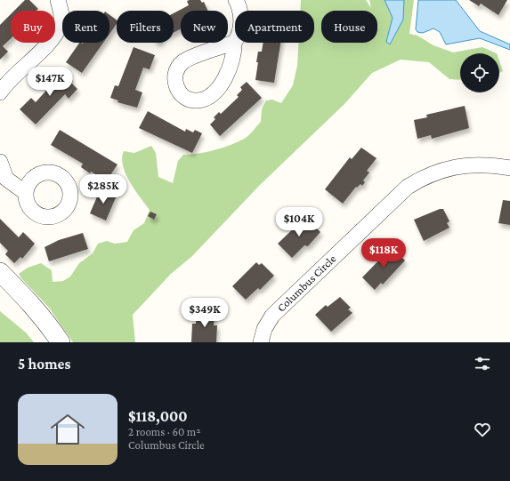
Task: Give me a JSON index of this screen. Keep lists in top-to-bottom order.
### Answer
{
  "streets": {
    "street": ["Columbus Circle"]
  },
  "page": {
    "chip": [
      "Buy",
      "Rent",
      "Filters",
      "New",
      "Apartment",
      "House"
    ],
    "price": [
      "$147K",
      "$285K",
      "$104K",
      "$118K",
      "$349K"
    ],
    "heading": "5 homes",
    "list": [
      {
        "name": "$118,000",
        "note": "2 rooms · 60 m² · Columbus Circle"
      }
    ]
  }
}
